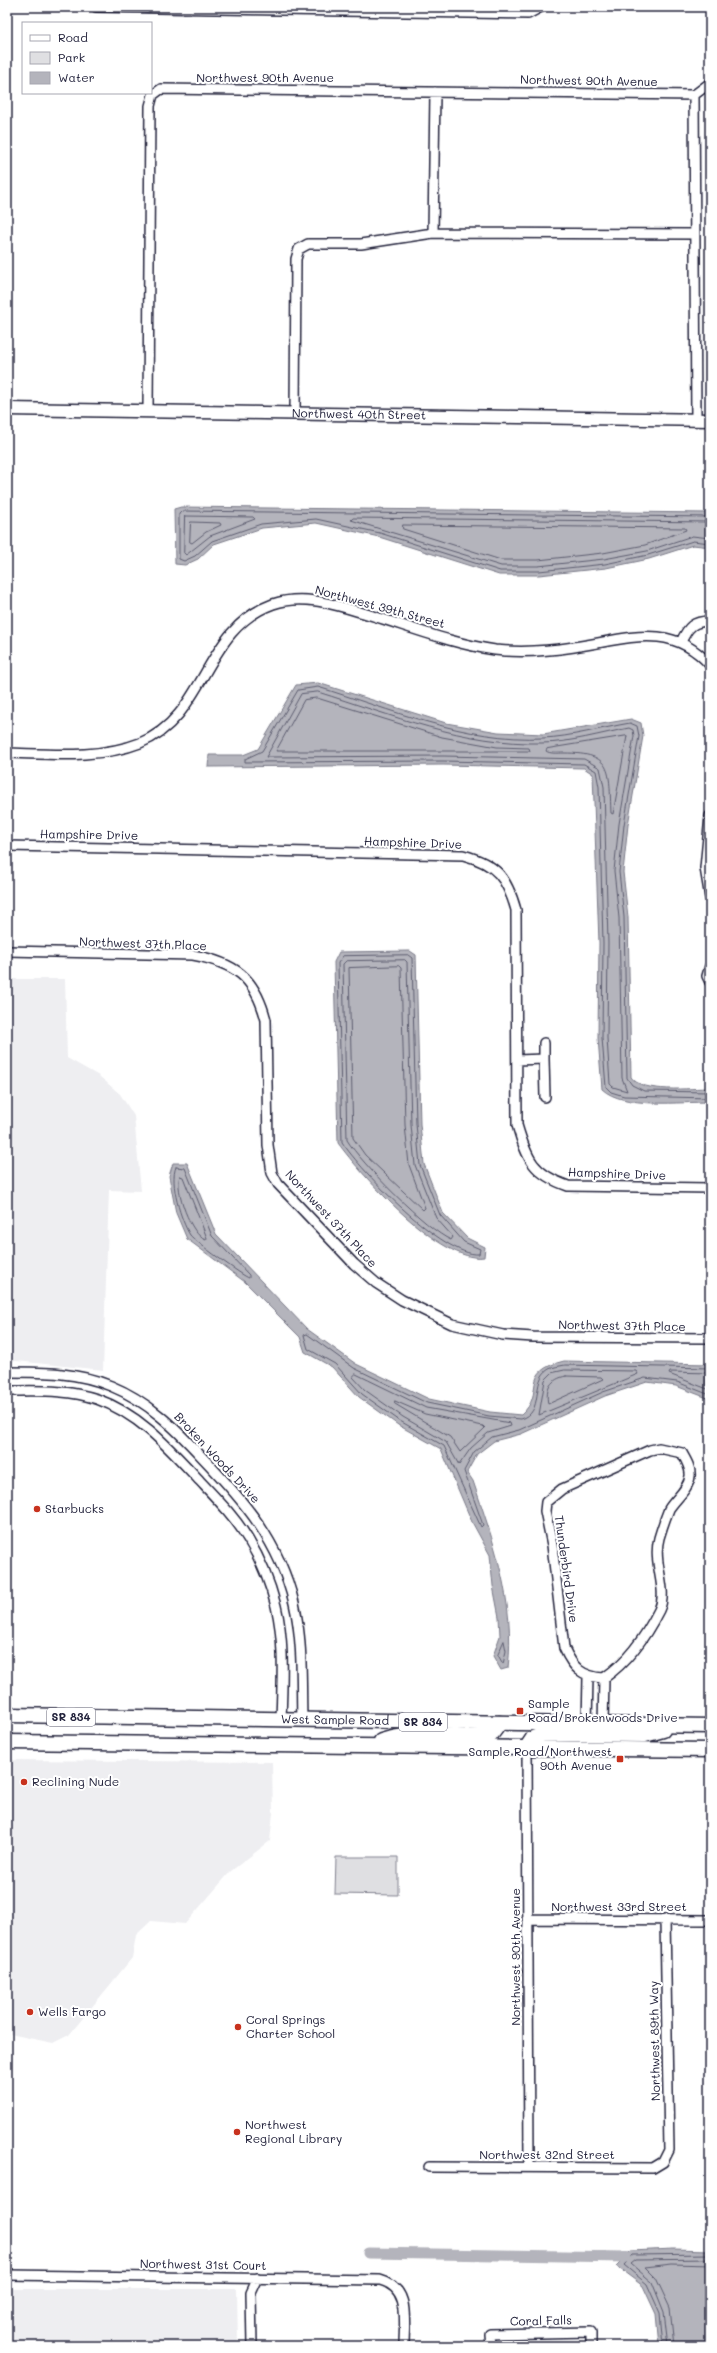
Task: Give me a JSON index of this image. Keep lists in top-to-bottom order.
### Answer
{
  "streets": {
    "main road": ["SR 834", "West Sample Road"],
    "street": [
      "Northwest 90th Avenue",
      "Northwest 40th Street",
      "Northwest 39th Street",
      "Hampshire Drive",
      "Northwest 37th Place",
      "Broken Woods Drive",
      "Thunderbird Drive",
      "Northwest 33rd Street",
      "Northwest 89th Way",
      "Northwest 32nd Street",
      "Northwest 31st Court",
      "Coral Falls"
    ]
  },
  "crossings": [
    ["Northwest 90th Avenue", "Northwest 40th Street"],
    ["Northwest 90th Avenue", "West Sample Road"],
    ["Northwest 90th Avenue", "Northwest 33rd Street"],
    ["Northwest 90th Avenue", "Northwest 32nd Street"],
    ["Broken Woods Drive", "West Sample Road"],
    ["Northwest 33rd Street", "Northwest 89th Way"],
    ["Northwest 89th Way", "Northwest 32nd Street"]
  ],
  "places": {
    "other": [
      "Starbucks",
      "Reclining Nude",
      "Wells Fargo",
      "Coral Springs Charter School",
      "Northwest Regional Library"
    ],
    "transit": ["Sample Road/Brokenwoods Drive", "Sample Road/Northwest 90th Avenue"]
  },
  "legend": ["Road", "Park", "Water"]
}
